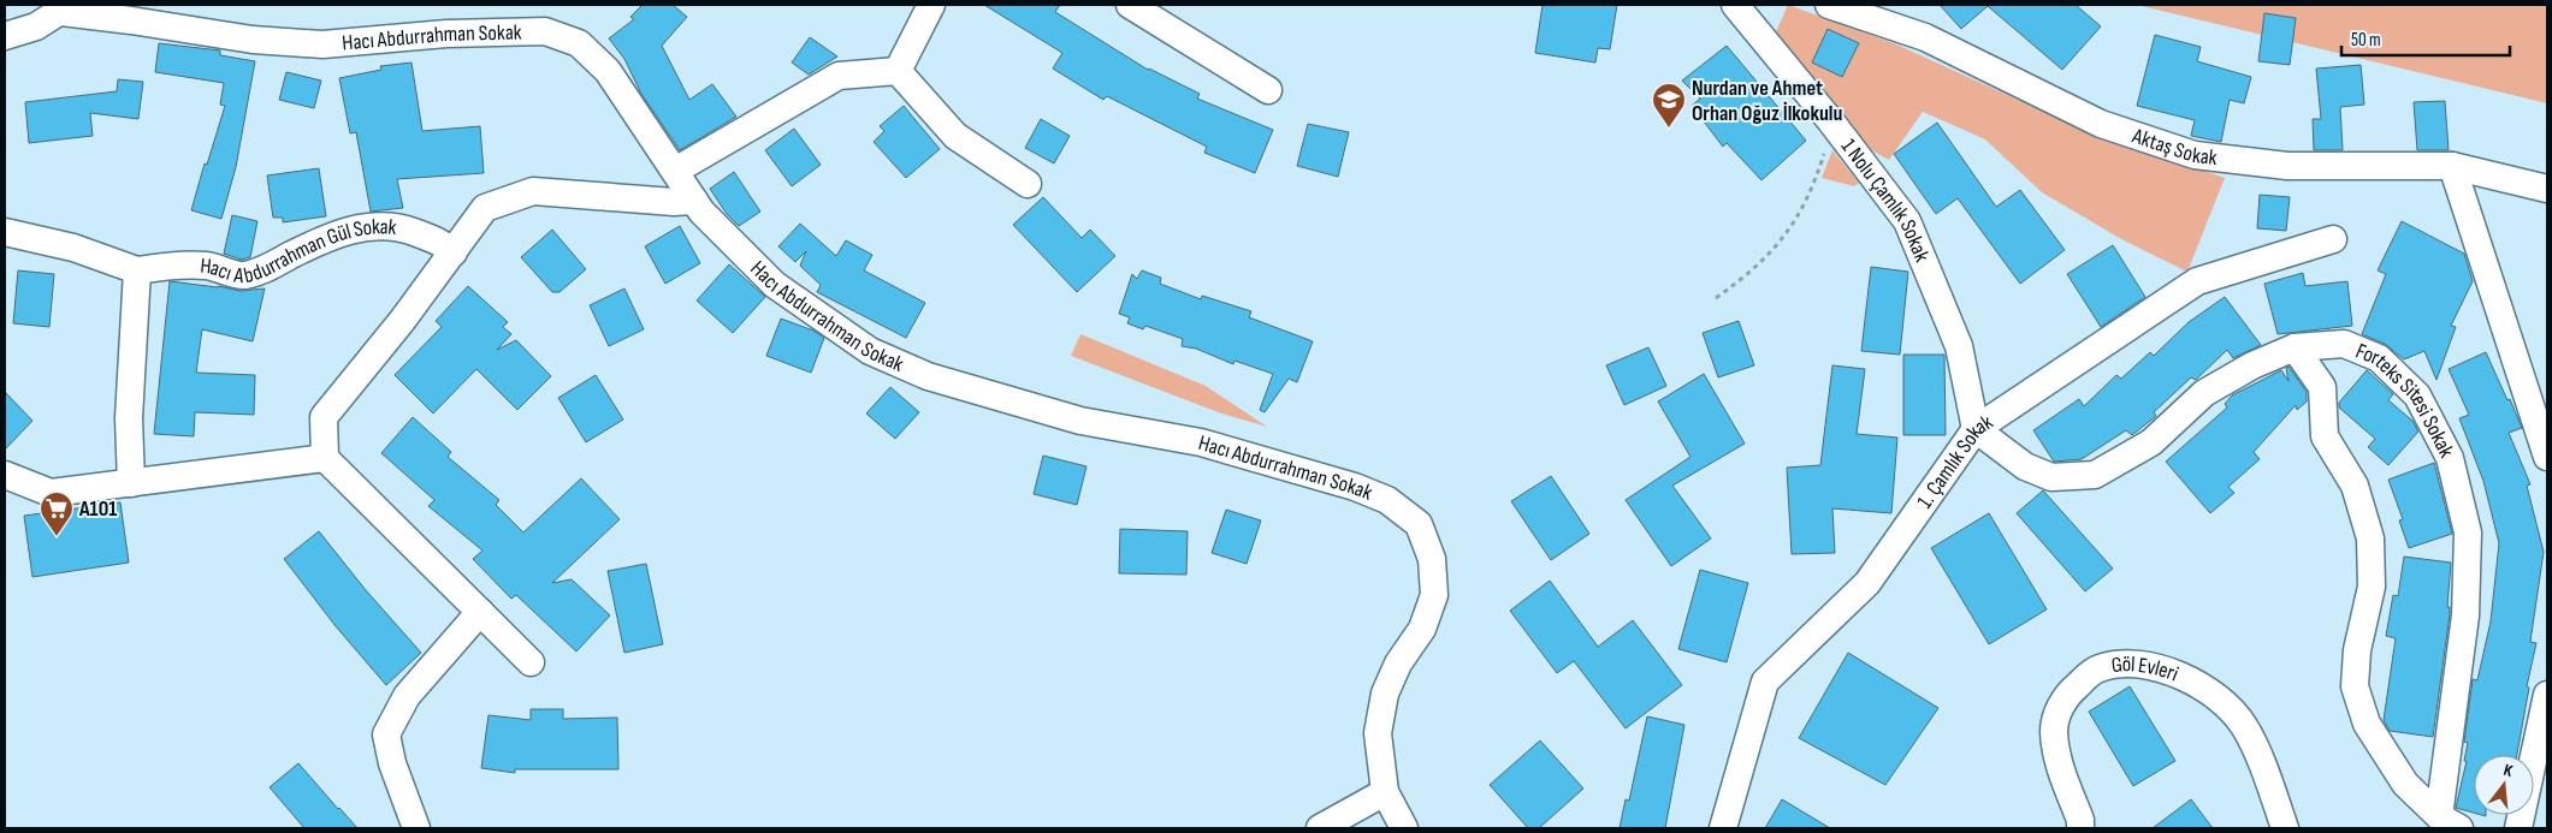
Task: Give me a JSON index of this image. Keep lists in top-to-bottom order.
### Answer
{
  "streets": {
    "street": [
      "Hacı Abdurrahman Sokak",
      "Aktaş Sokak",
      "1 Nolu Çamlık Sokak",
      "Hacı Abdurrahman Gül Sokak",
      "Forteks Sitesi Sokak",
      "1. Çamlık Sokak",
      "Göl Evleri"
    ]
  },
  "crossings": [
    ["1 Nolu Çamlık Sokak", "Forteks Sitesi Sokak"],
    ["1 Nolu Çamlık Sokak", "1. Çamlık Sokak"],
    ["Forteks Sitesi Sokak", "1. Çamlık Sokak"]
  ],
  "places": {
    "school or university": ["Nurdan ve Ahmet Orhan Oğuz İlkokulu"],
    "supermarket": ["A101"]
  },
  "scale_bar": "50 m",
  "north": "top"
}
